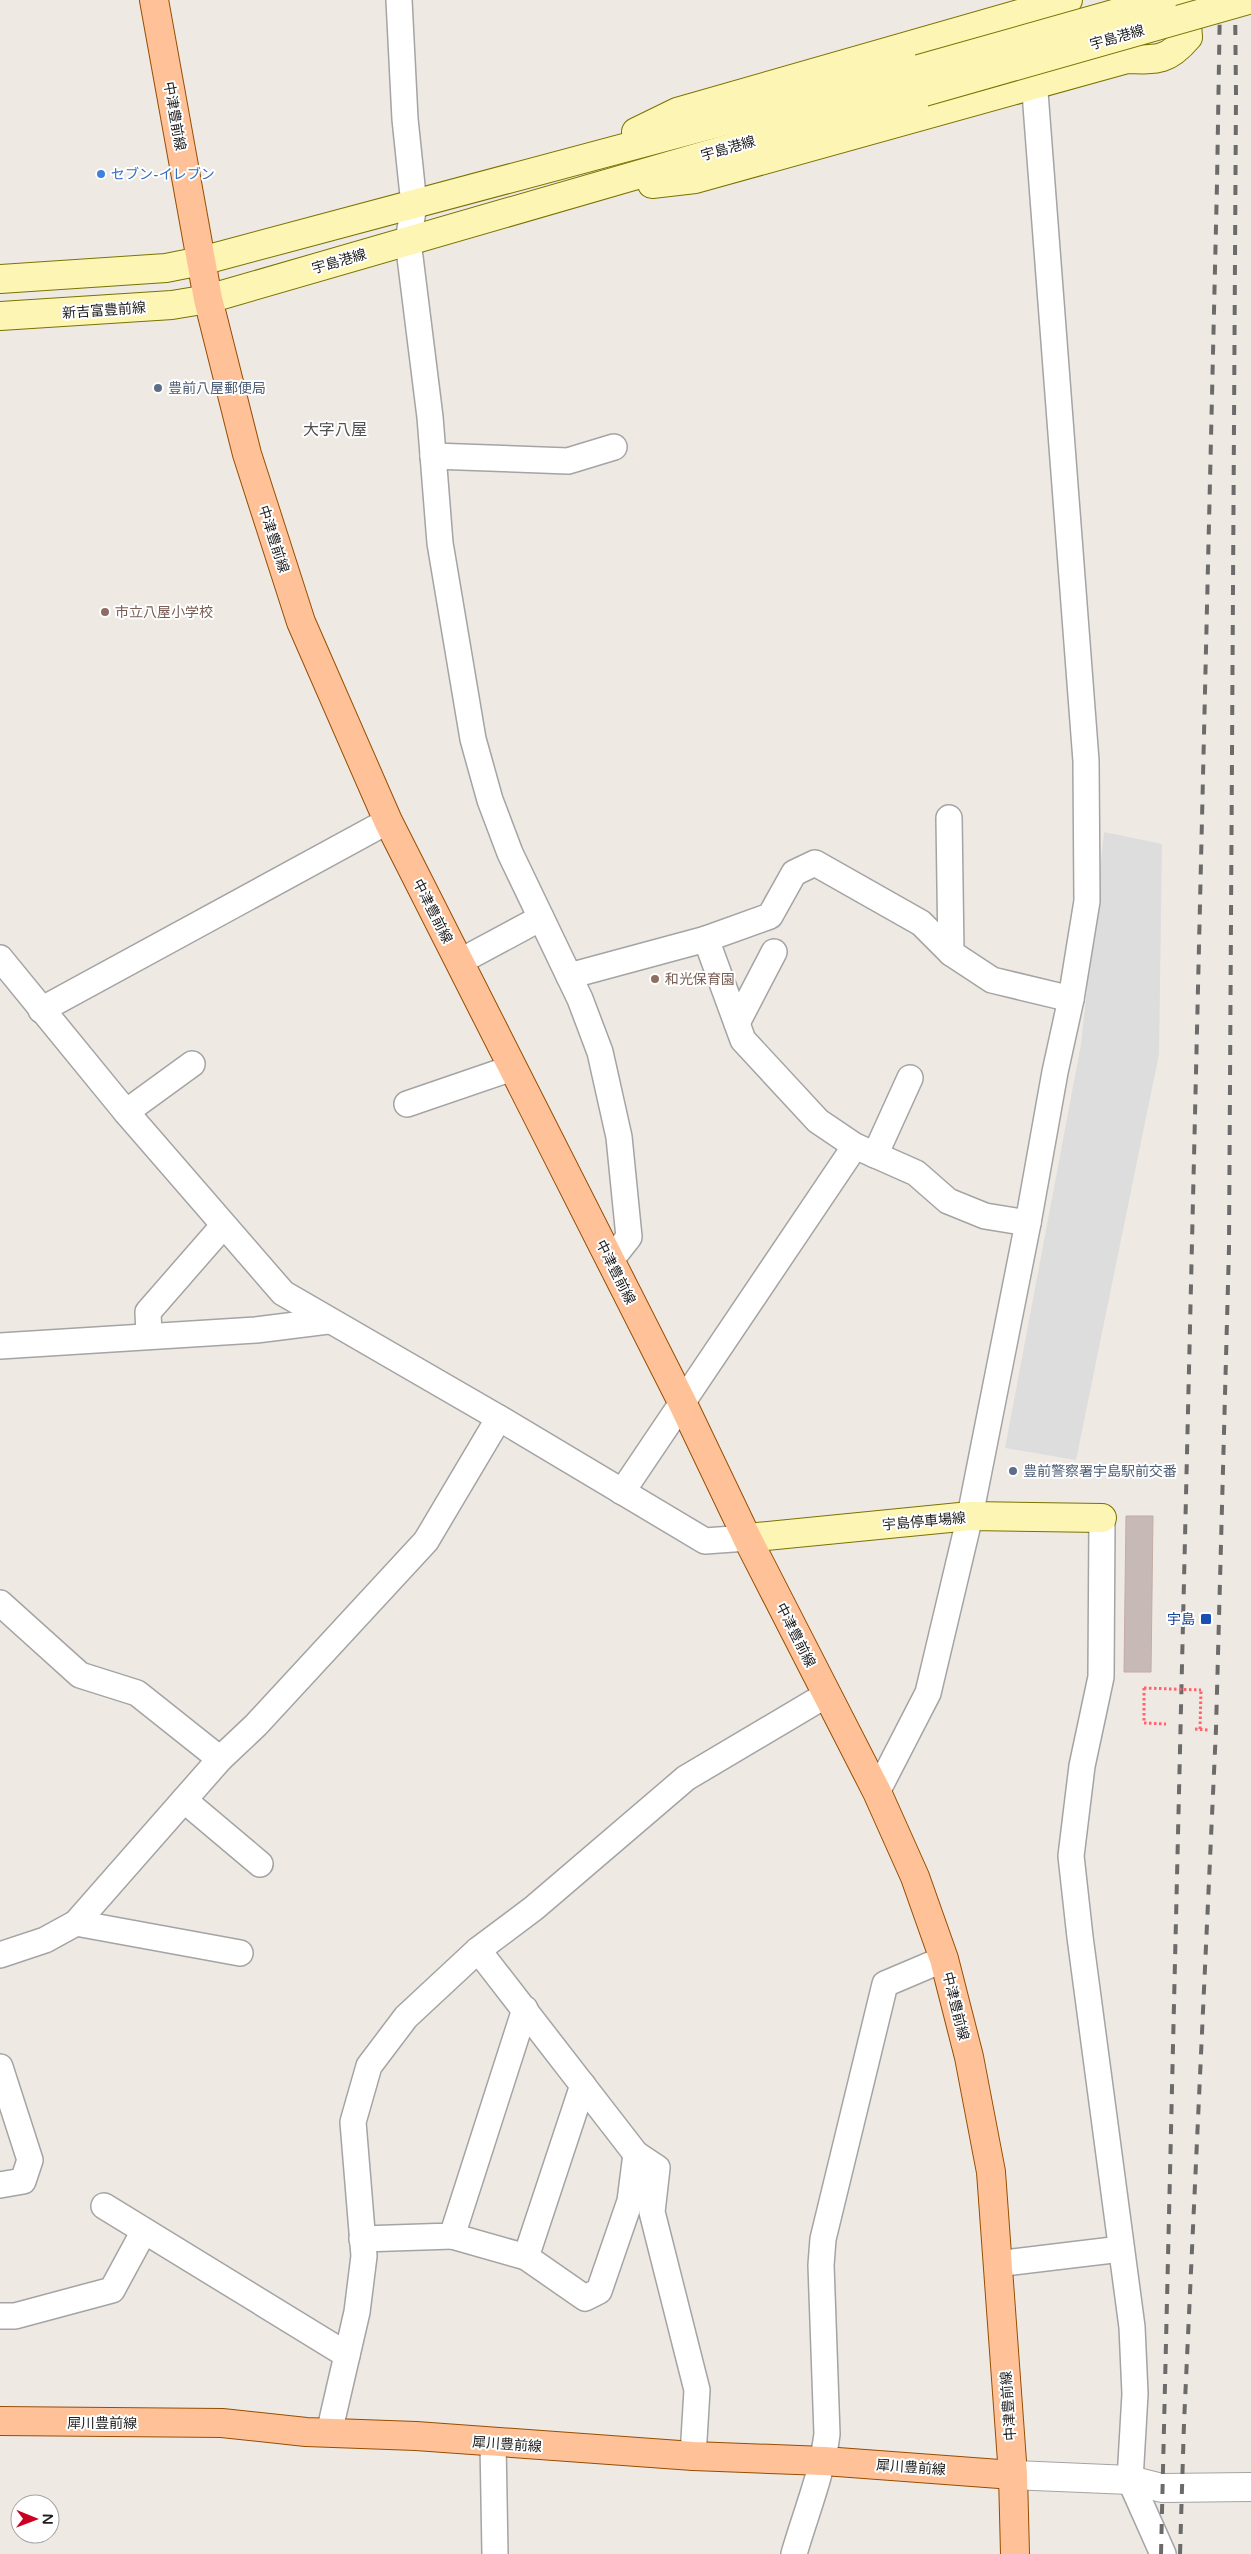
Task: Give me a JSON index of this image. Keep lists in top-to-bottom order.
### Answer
{
  "streets": {
    "main road": [
      "宇島港線",
      "中津豊前線",
      "新吉富豊前線",
      "宇島停車場線",
      "犀川豊前線"
    ]
  },
  "crossings": [
    ["宇島港線", "中津豊前線"],
    ["宇島港線", "新吉富豊前線"],
    ["中津豊前線", "新吉富豊前線"],
    ["中津豊前線", "宇島停車場線"],
    ["中津豊前線", "犀川豊前線"]
  ],
  "districts": ["大字八屋"],
  "places": {
    "other": [
      "セブン-イレブン",
      "豊前八屋郵便局",
      "市立八屋小学校",
      "和光保育園",
      "豊前警察署宇島駅前交番"
    ],
    "transit": ["宇島"]
  },
  "north": "right"
}
